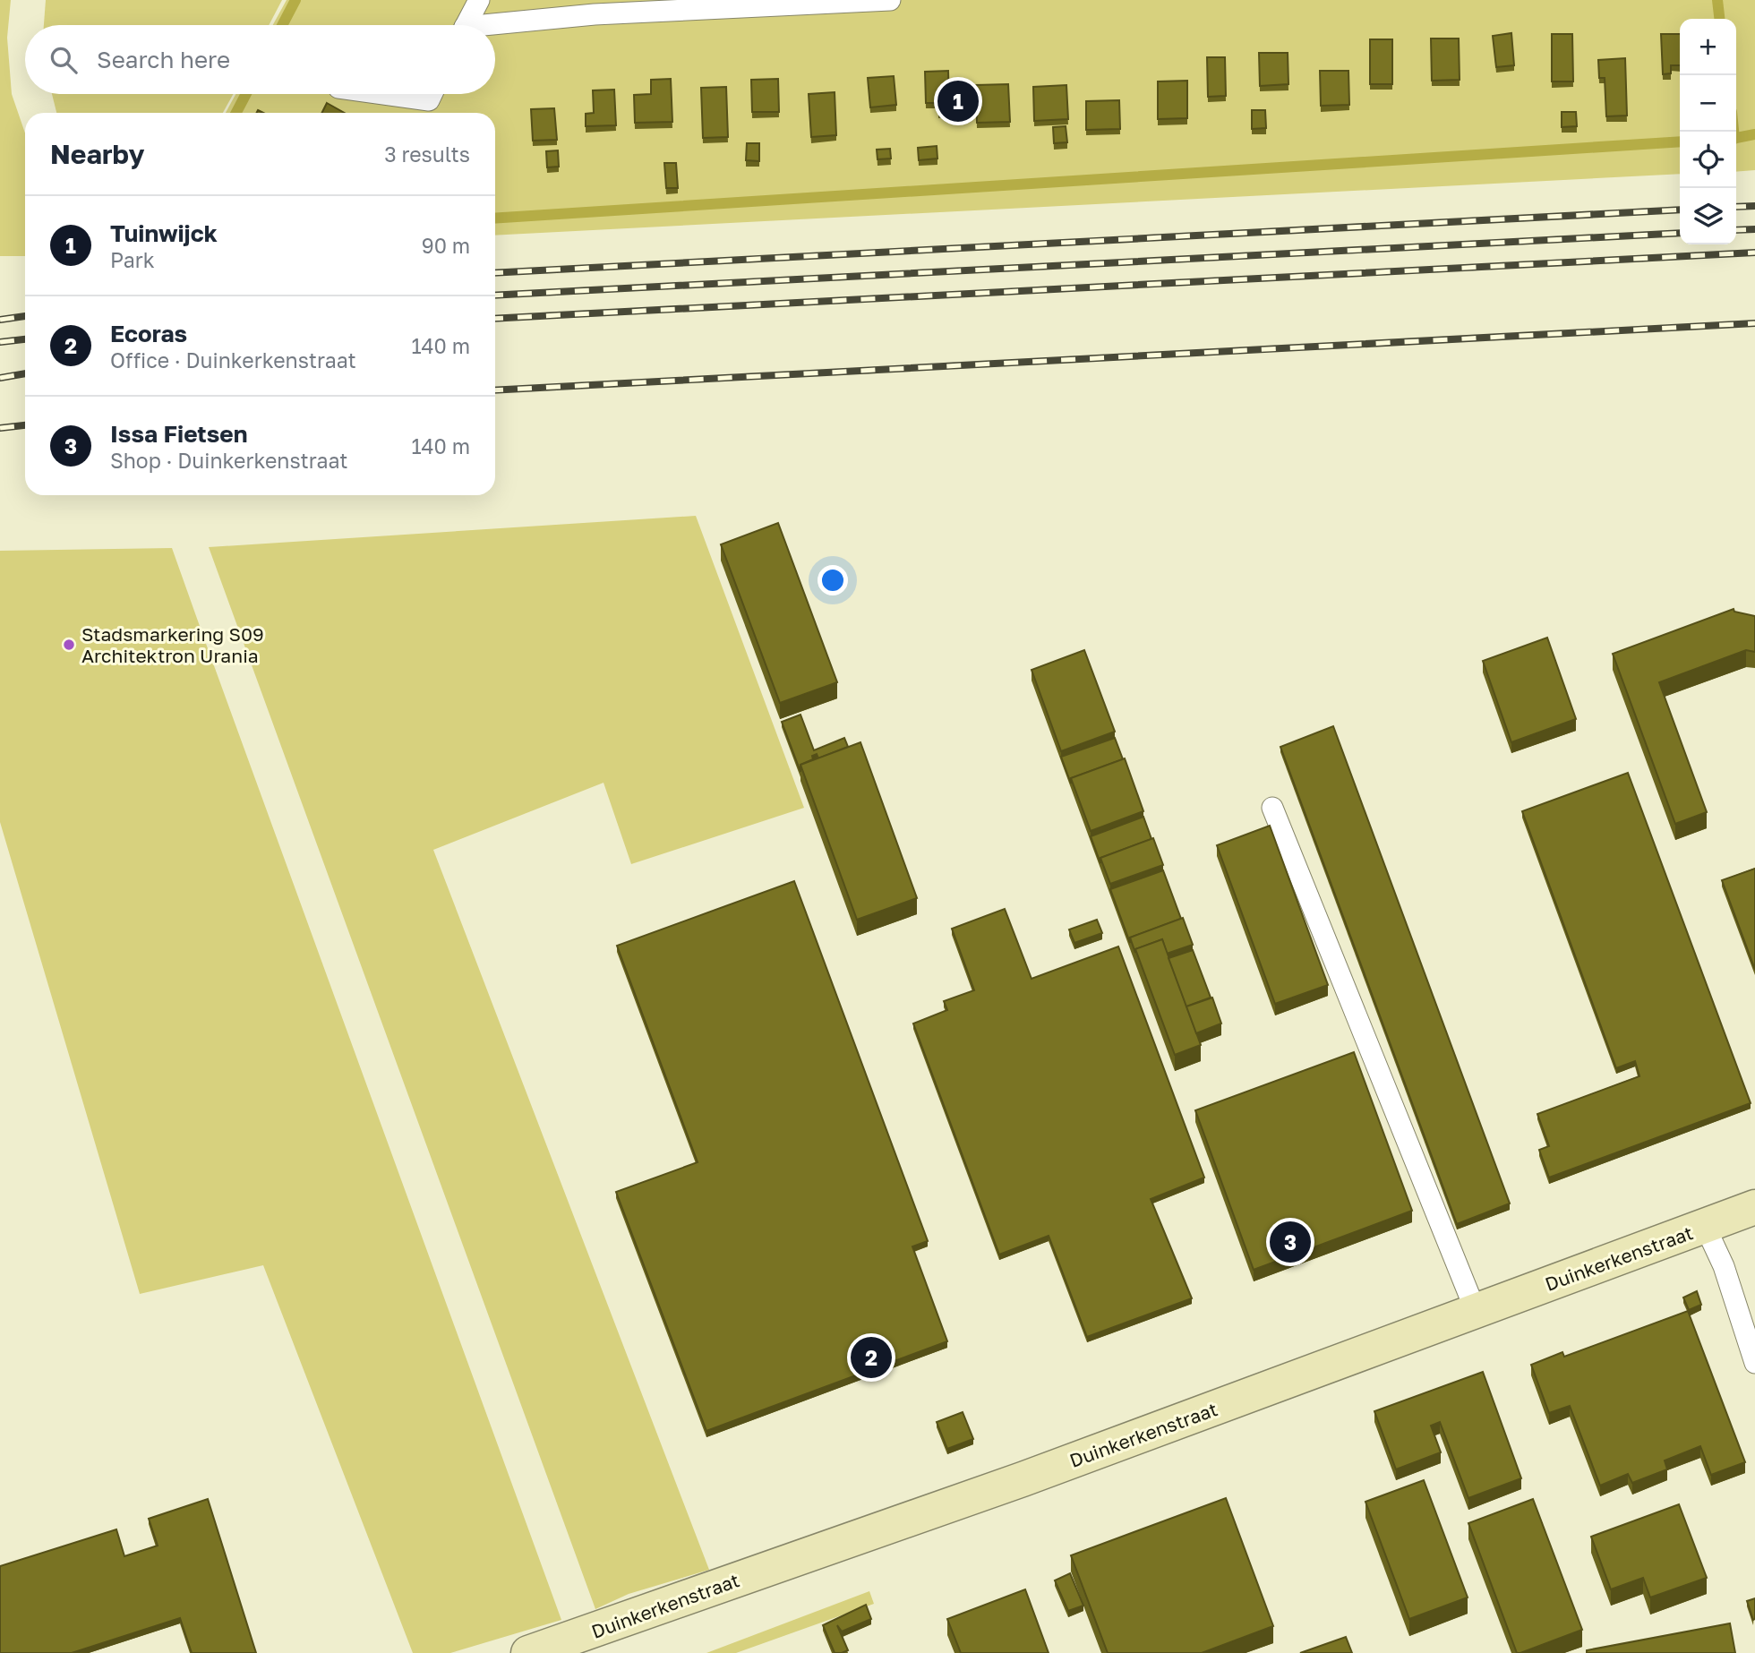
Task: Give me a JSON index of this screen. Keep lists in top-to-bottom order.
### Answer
{
  "streets": {
    "main road": ["Duinkerkenstraat"]
  },
  "places": ["Stadsmarkering S09 Architektron Urania"],
  "page": {
    "map_buttons": ["+", "−"],
    "search": "Search here",
    "pins": ["1", "3", "2"],
    "heading": ["Nearby", "3 results"],
    "list": [
      {
        "mark": "1",
        "name": "Tuinwijck",
        "note": "Park",
        "value": "90 m"
      },
      {
        "mark": "2",
        "name": "Ecoras",
        "note": "Office · Duinkerkenstraat",
        "value": "140 m"
      },
      {
        "mark": "3",
        "name": "Issa Fietsen",
        "note": "Shop · Duinkerkenstraat",
        "value": "140 m"
      }
    ]
  }
}
